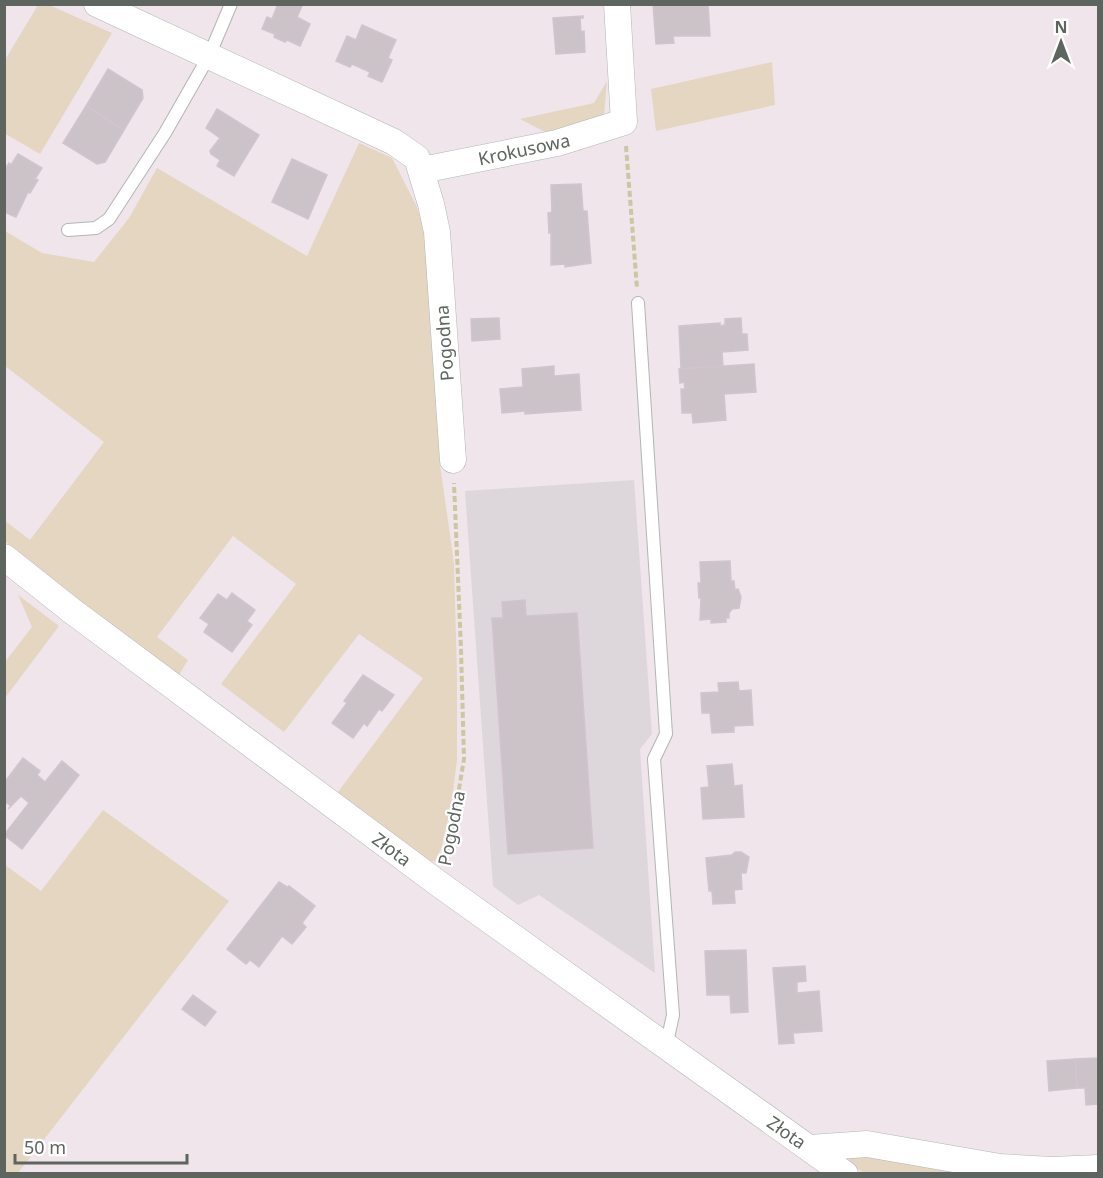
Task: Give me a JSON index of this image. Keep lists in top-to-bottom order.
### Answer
{
  "streets": {
    "street": ["Krokusowa", "Pogodna", "Złota"]
  },
  "crossings": [
    ["Krokusowa", "Pogodna"],
    ["Pogodna", "Złota"]
  ],
  "scale_bar": "50 m",
  "north": "top"
}
